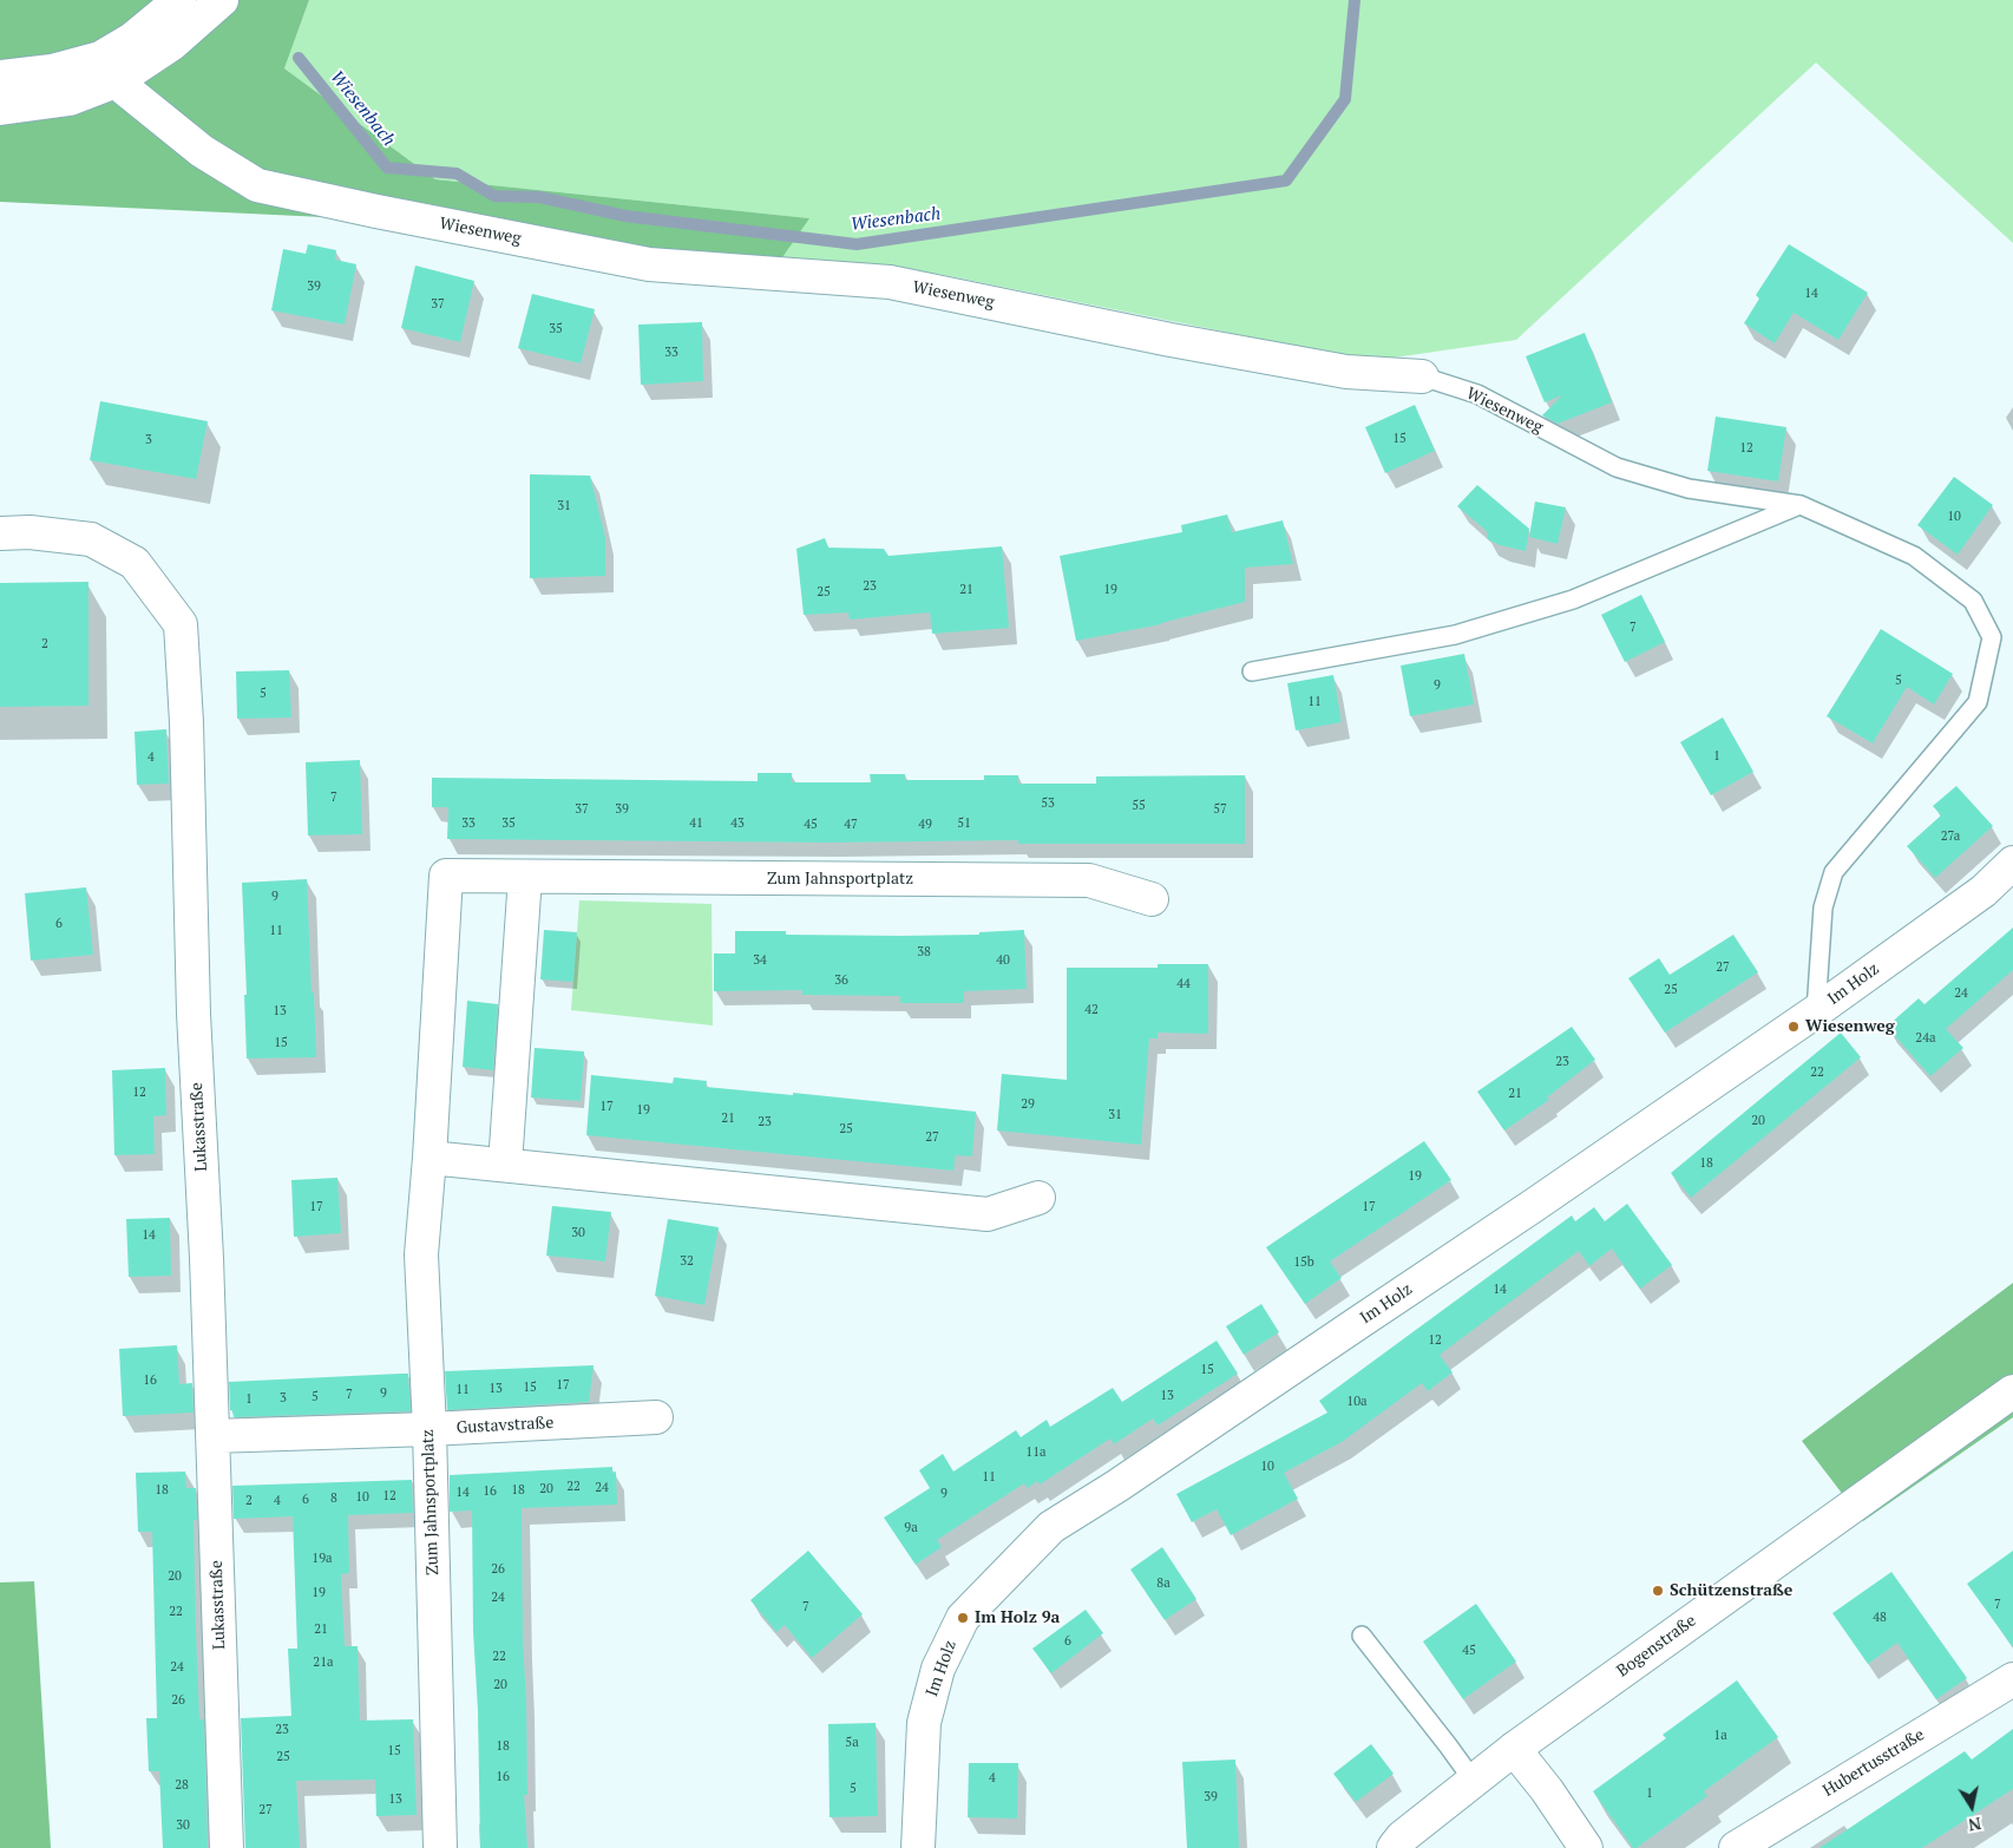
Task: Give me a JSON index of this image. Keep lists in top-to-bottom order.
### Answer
{
  "streets": {
    "street": [
      "Wiesenweg",
      "Zum Jahnsportplatz",
      "Im Holz",
      "Lukasstraße",
      "Gustavstraße",
      "Bogenstraße",
      "Hubertusstraße"
    ]
  },
  "crossings": [
    ["Wiesenweg", "Im Holz"],
    ["Zum Jahnsportplatz", "Gustavstraße"],
    ["Lukasstraße", "Gustavstraße"]
  ],
  "water": ["Wiesenbach"],
  "places": ["Wiesenweg", "Schützenstraße", "Im Holz 9a"],
  "house_numbers": [
    "39",
    "14",
    "37",
    "35",
    "33",
    "15",
    "3",
    "12",
    "31",
    "10",
    "23",
    "21",
    "19",
    "25",
    "7",
    "2",
    "5",
    "9",
    "5",
    "11",
    "1",
    "4",
    "7",
    "53",
    "55",
    "37",
    "39",
    "57",
    "33",
    "35",
    "41",
    "43",
    "51",
    "45",
    "47",
    "49",
    "27a",
    "9",
    "6",
    "11",
    "38",
    "34",
    "40",
    "27",
    "36",
    "44",
    "25",
    "24",
    "42",
    "13",
    "24a",
    "15",
    "23",
    "22",
    "12",
    "21",
    "29",
    "17",
    "19",
    "31",
    "21",
    "20",
    "23",
    "25",
    "27",
    "18",
    "19",
    "17",
    "17",
    "30",
    "14",
    "32",
    "15b",
    "14",
    "12",
    "15",
    "16",
    "17",
    "15",
    "13",
    "11",
    "9",
    "7",
    "13",
    "5",
    "3",
    "1",
    "10a",
    "11a",
    "10",
    "11",
    "22",
    "24",
    "20",
    "18",
    "18",
    "16",
    "14",
    "9",
    "12",
    "10",
    "8",
    "6",
    "2",
    "4",
    "9a",
    "19a",
    "26",
    "20",
    "8a",
    "19",
    "24",
    "7",
    "7",
    "22",
    "48",
    "21",
    "6",
    "45",
    "22",
    "21a",
    "24",
    "20",
    "26",
    "23",
    "1a",
    "5a",
    "18",
    "15",
    "25",
    "16",
    "4",
    "28",
    "5",
    "1",
    "39",
    "13",
    "27",
    "30"
  ],
  "north": "bottom"
}
